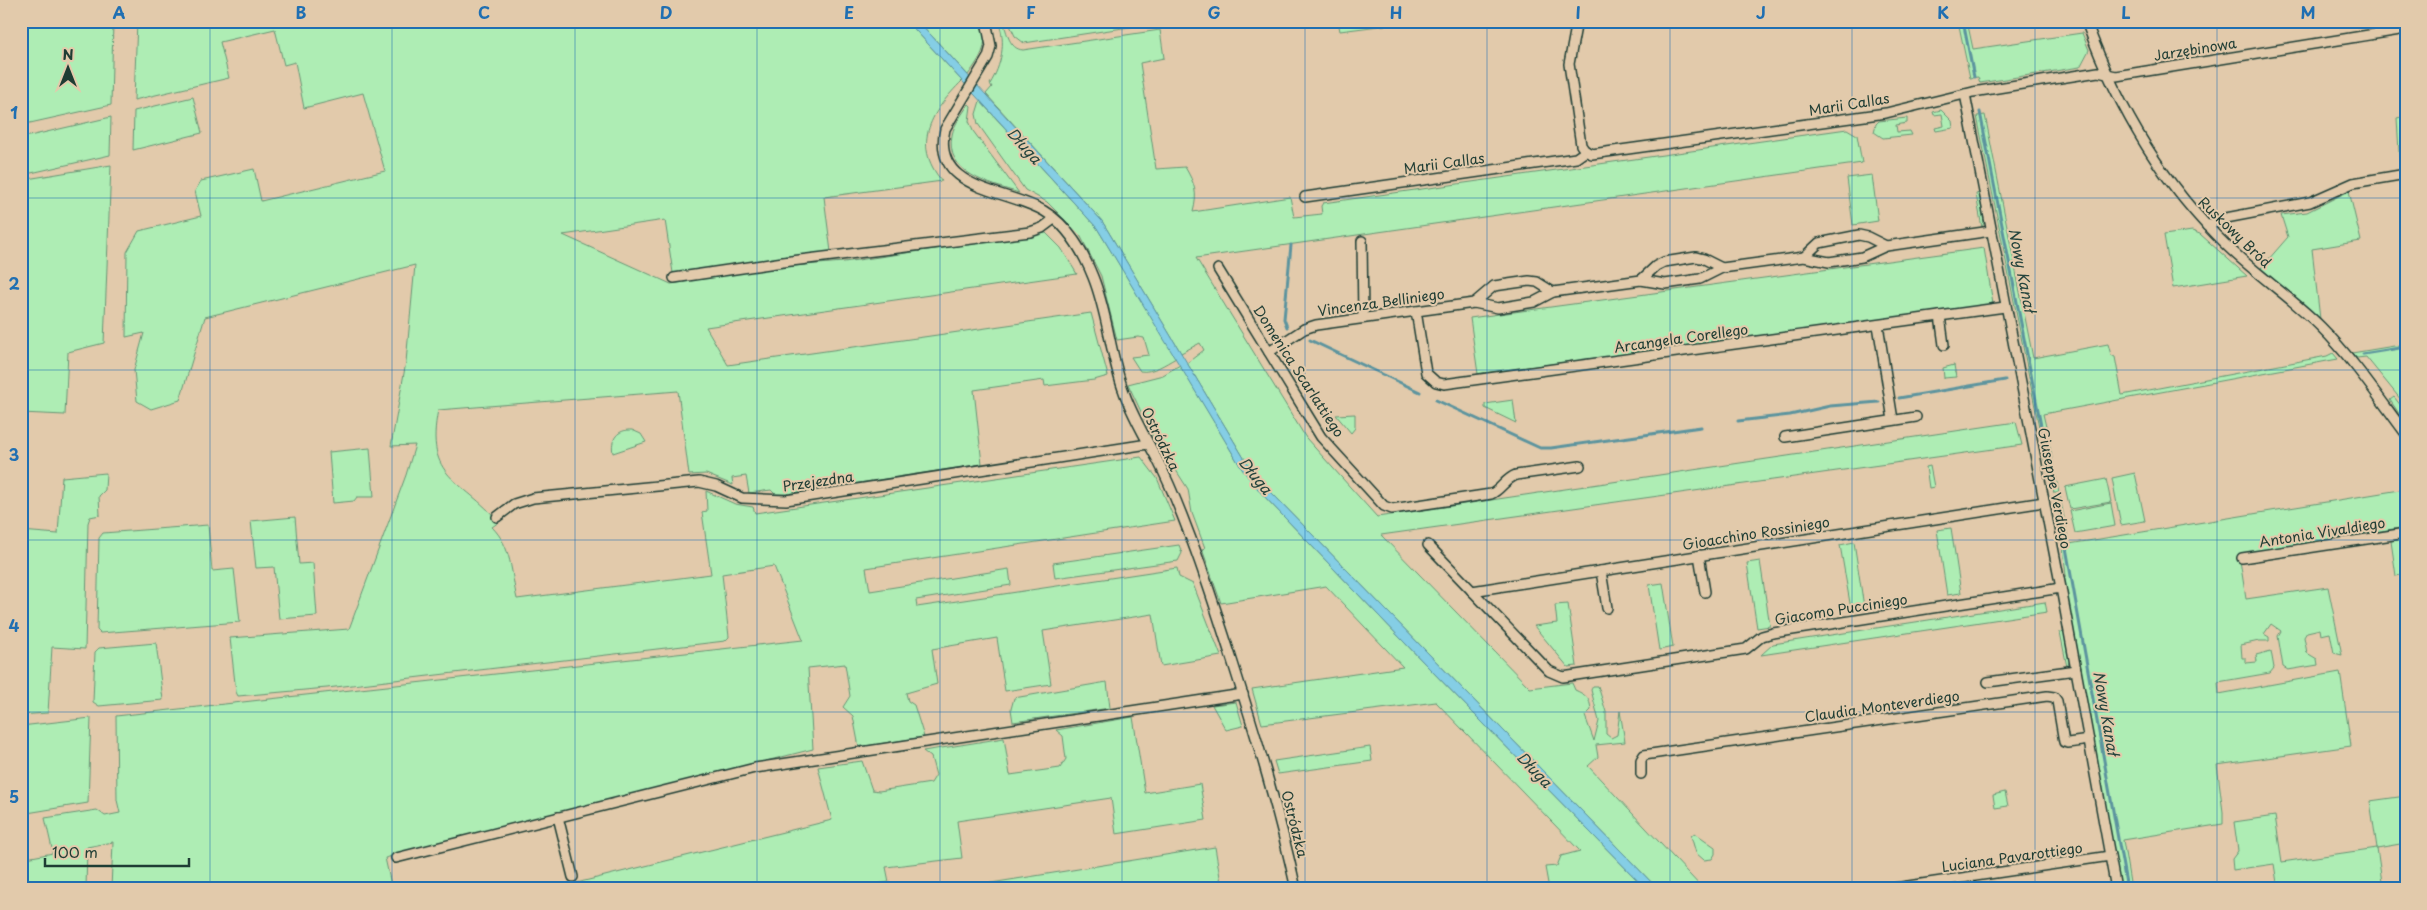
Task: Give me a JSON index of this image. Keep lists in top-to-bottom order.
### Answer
{
  "streets": {
    "street": [
      "Jarzębinowa",
      "Marii Callas",
      "Ruskowy Bród",
      "Vincenza Belliniego",
      "Arcangela Corellego",
      "Domenica Scarlattiego",
      "Ostródzka",
      "Przejezdna",
      "Giuseppe Verdiego",
      "Antonia Vivaldiego",
      "Gioacchino Rossiniego",
      "Giacomo Pucciniego",
      "Claudia Monteverdiego",
      "Luciana Pavarottiego"
    ]
  },
  "crossings": [
    ["Jarzębinowa", "Marii Callas"],
    ["Jarzębinowa", "Ruskowy Bród"],
    ["Marii Callas", "Ruskowy Bród"],
    ["Marii Callas", "Giuseppe Verdiego"],
    ["Vincenza Belliniego", "Arcangela Corellego"],
    ["Vincenza Belliniego", "Domenica Scarlattiego"],
    ["Vincenza Belliniego", "Giuseppe Verdiego"],
    ["Arcangela Corellego", "Giuseppe Verdiego"],
    ["Ostródzka", "Przejezdna"],
    ["Giuseppe Verdiego", "Gioacchino Rossiniego"],
    ["Giuseppe Verdiego", "Giacomo Pucciniego"],
    ["Giuseppe Verdiego", "Claudia Monteverdiego"],
    ["Giuseppe Verdiego", "Luciana Pavarottiego"],
    ["Gioacchino Rossiniego", "Giacomo Pucciniego"]
  ],
  "water": ["Długa", "Nowy Kanał"],
  "scale_bar": "100 m",
  "north": "top",
  "grid": {
    "columns": [
      "A",
      "B",
      "C",
      "D",
      "E",
      "F",
      "G",
      "H",
      "I",
      "J",
      "K",
      "L",
      "M"
    ],
    "rows": [
      "1",
      "2",
      "3",
      "4",
      "5"
    ]
  }
}
